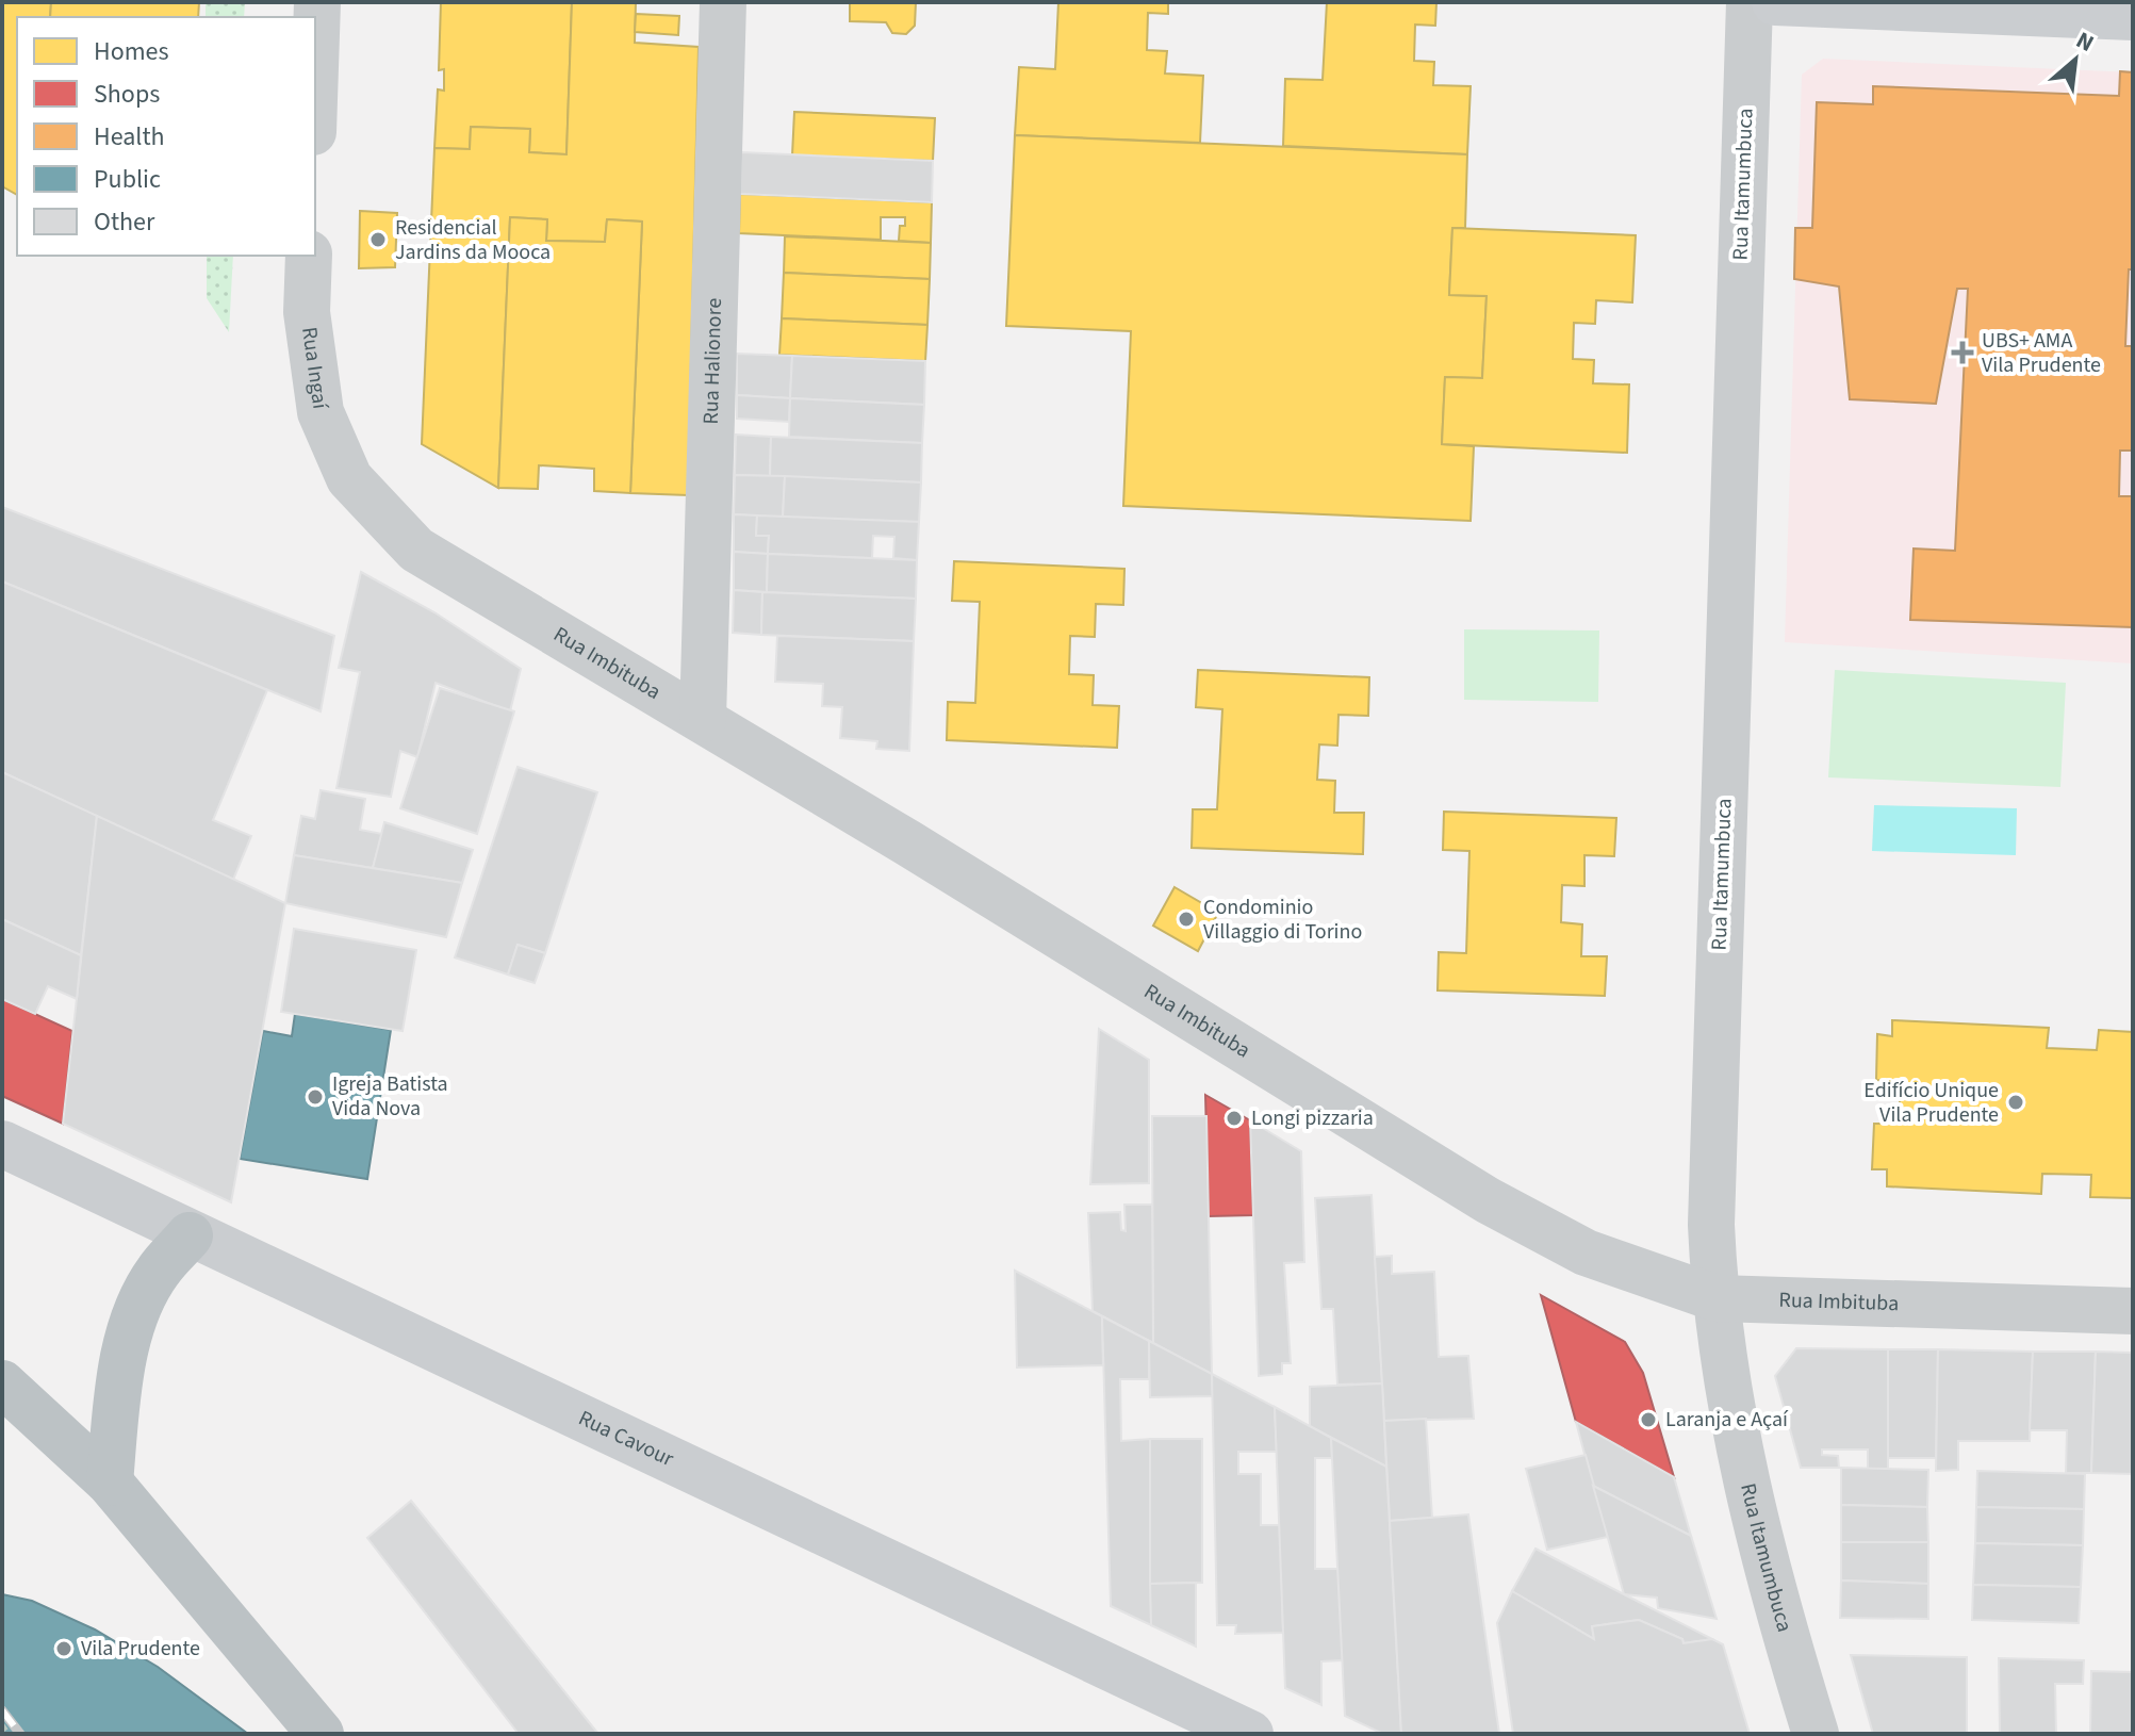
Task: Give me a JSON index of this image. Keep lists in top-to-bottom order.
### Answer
{
  "streets": {
    "street": [
      "Rua Itamumbuca",
      "Rua Halionore",
      "Rua Ingaí",
      "Rua Imbituba",
      "Rua Cavour"
    ]
  },
  "crossings": [
    ["Rua Itamumbuca", "Rua Imbituba"],
    ["Rua Halionore", "Rua Imbituba"],
    ["Rua Ingaí", "Rua Imbituba"]
  ],
  "places": {
    "other": [
      "Residencial Jardins da Mooca",
      "Condominio Villaggio di Torino",
      "Igreja Batista Vida Nova",
      "Edifício Unique Vila Prudente",
      "Longi pizzaria",
      "Laranja e Açaí",
      "Vila Prudente"
    ],
    "health": ["UBS+ AMA Vila Prudente"]
  },
  "legend": [
    "Homes",
    "Shops",
    "Health",
    "Public",
    "Other"
  ],
  "north": "top right"
}
